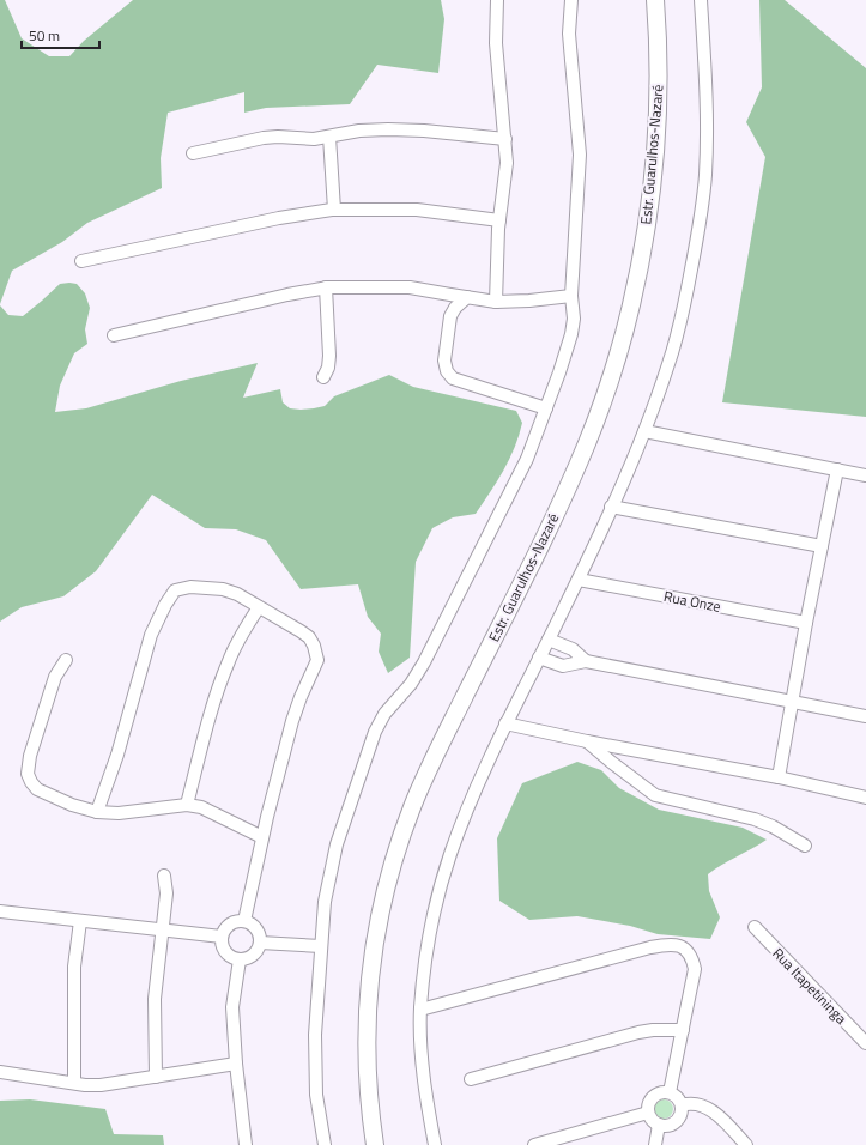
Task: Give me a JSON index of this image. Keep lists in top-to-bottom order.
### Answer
{
  "streets": {
    "main road": ["Estr. Guarulhos-Nazaré"],
    "street": ["Rua Onze", "Rua Itapetininga"]
  },
  "scale_bar": "50 m"
}
